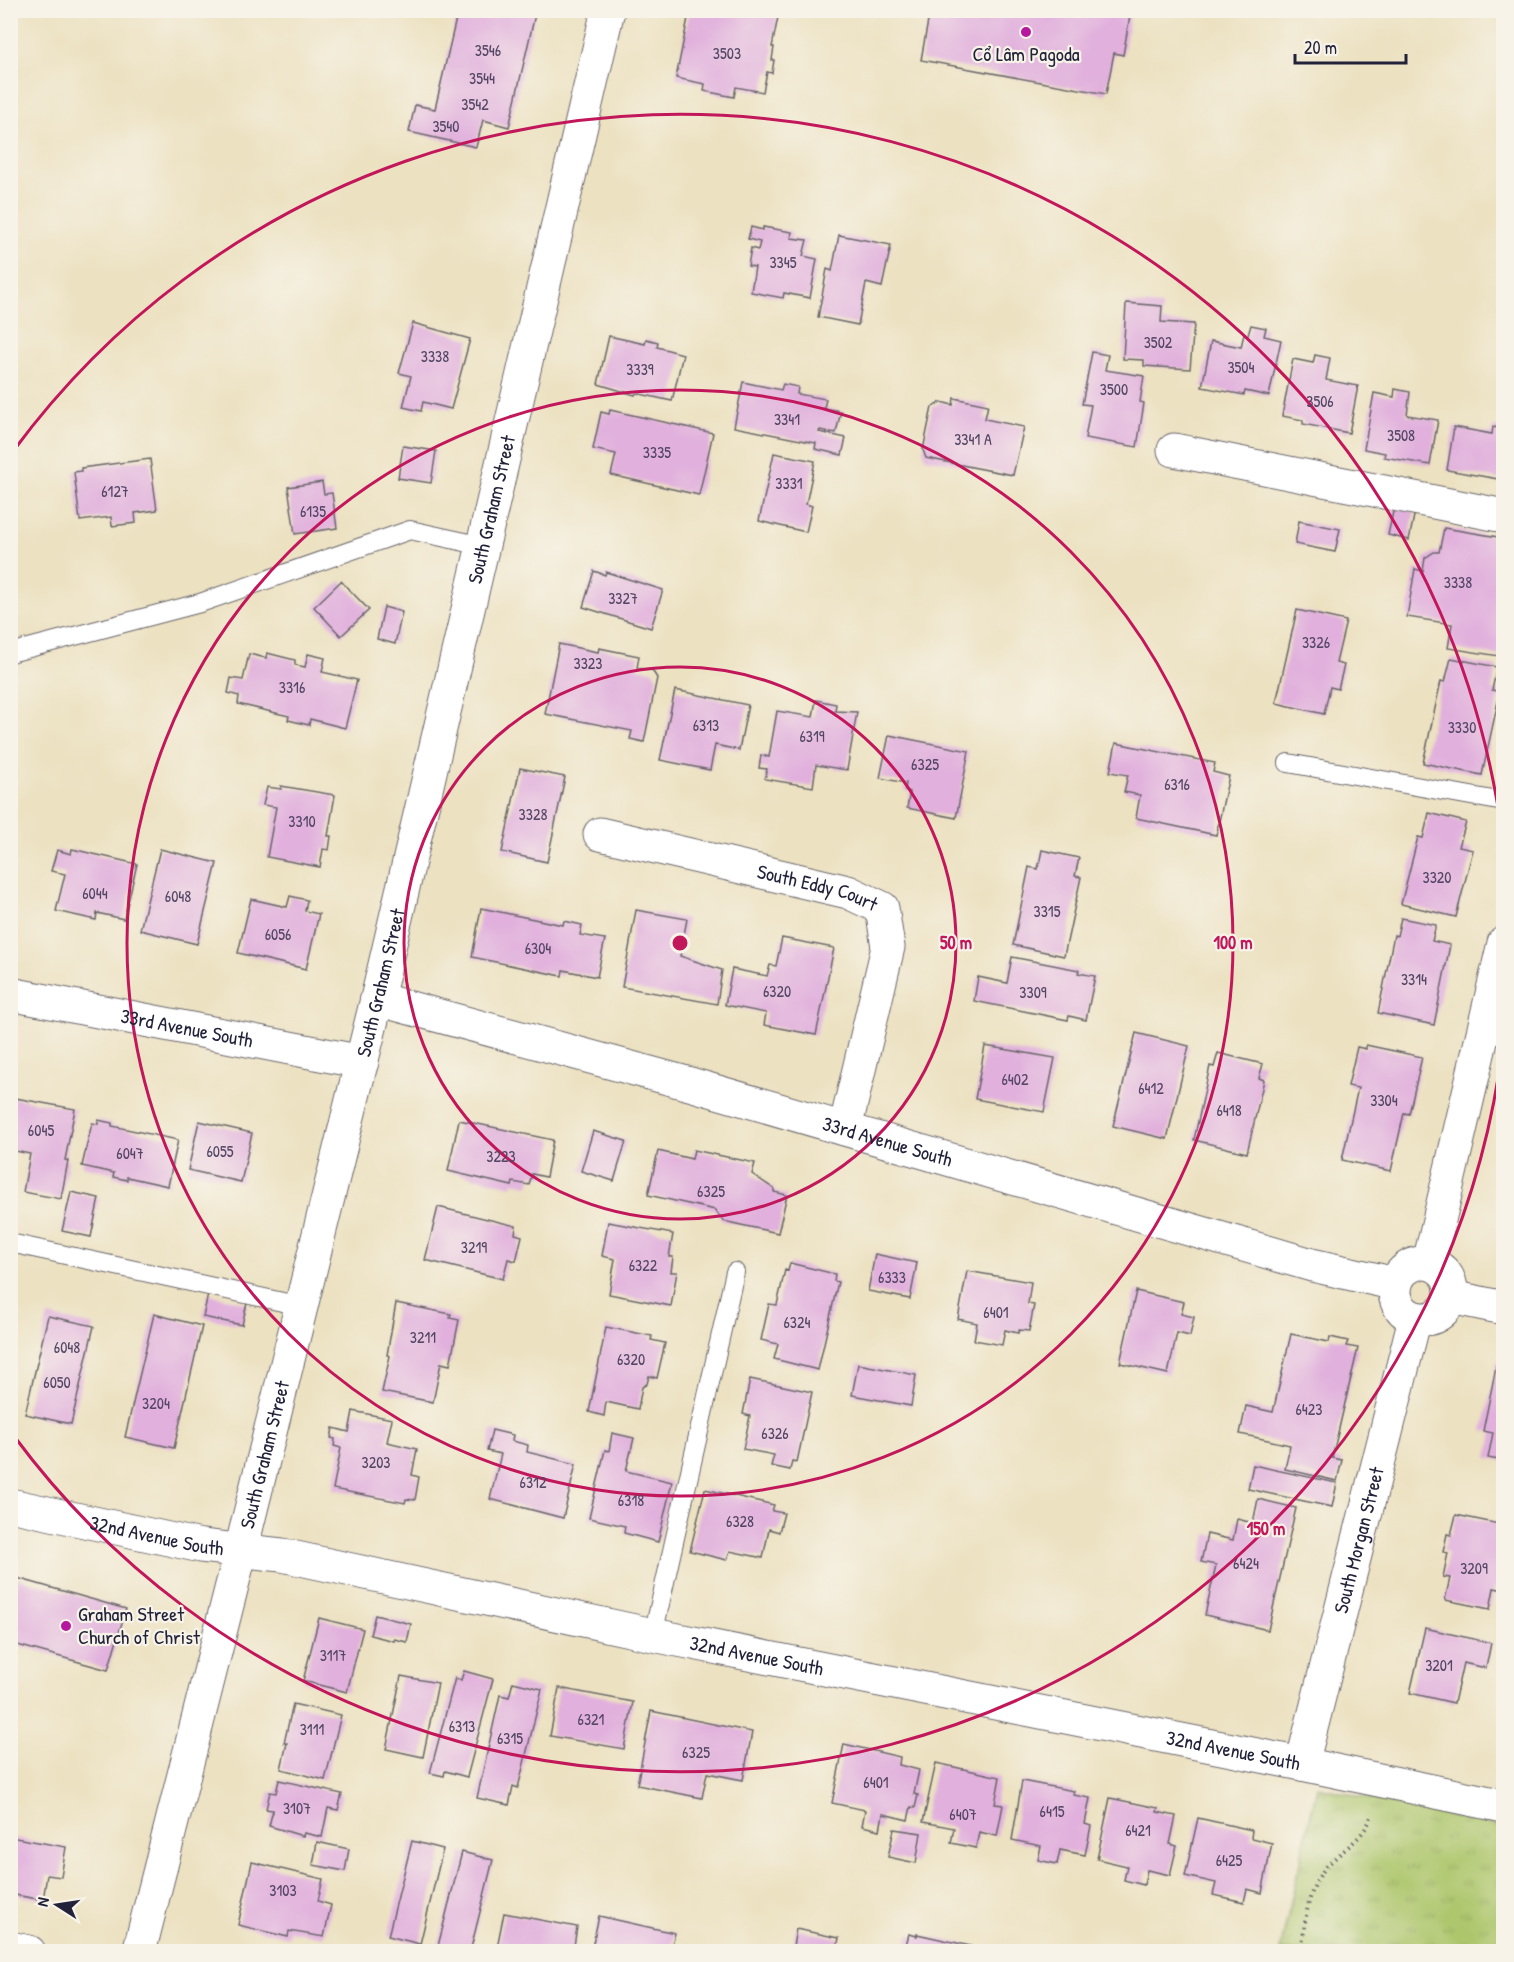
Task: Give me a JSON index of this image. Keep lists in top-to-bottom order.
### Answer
{
  "streets": {
    "street": [
      "South Graham Street",
      "South Eddy Court",
      "33rd Avenue South",
      "32nd Avenue South",
      "South Morgan Street"
    ]
  },
  "crossings": [
    ["South Graham Street", "33rd Avenue South"],
    ["South Graham Street", "32nd Avenue South"],
    ["South Eddy Court", "33rd Avenue South"],
    ["33rd Avenue South", "South Morgan Street"],
    ["32nd Avenue South", "South Morgan Street"]
  ],
  "places": ["Cổ Lâm Pagoda", "Graham Street Church of Christ"],
  "house_numbers": [
    "3546",
    "3503",
    "3544",
    "3542",
    "3540",
    "3345",
    "3502",
    "3338",
    "3504",
    "3339",
    "3500",
    "3506",
    "3341",
    "3508",
    "3341 A",
    "3335",
    "3331",
    "6127",
    "6135",
    "3338",
    "3327",
    "3326",
    "3323",
    "3316",
    "6313",
    "3330",
    "6319",
    "6325",
    "6316",
    "3328",
    "3310",
    "3320",
    "6044",
    "6048",
    "3315",
    "6056",
    "6304",
    "3314",
    "6320",
    "3309",
    "6402",
    "6412",
    "3304",
    "6418",
    "6045",
    "6055",
    "6047",
    "3223",
    "6325",
    "3219",
    "6322",
    "6333",
    "6401",
    "6324",
    "3211",
    "6048",
    "6320",
    "6050",
    "3204",
    "6423",
    "6326",
    "3203",
    "6312",
    "6318",
    "6328",
    "6424",
    "3209",
    "3117",
    "3201",
    "6321",
    "6313",
    "3111",
    "6315",
    "6325",
    "6401",
    "3107",
    "6415",
    "6407",
    "6421",
    "6425",
    "3103"
  ],
  "scale_bar": "20 m",
  "north": "left",
  "rings": ["50 m", "100 m", "150 m"]
}
